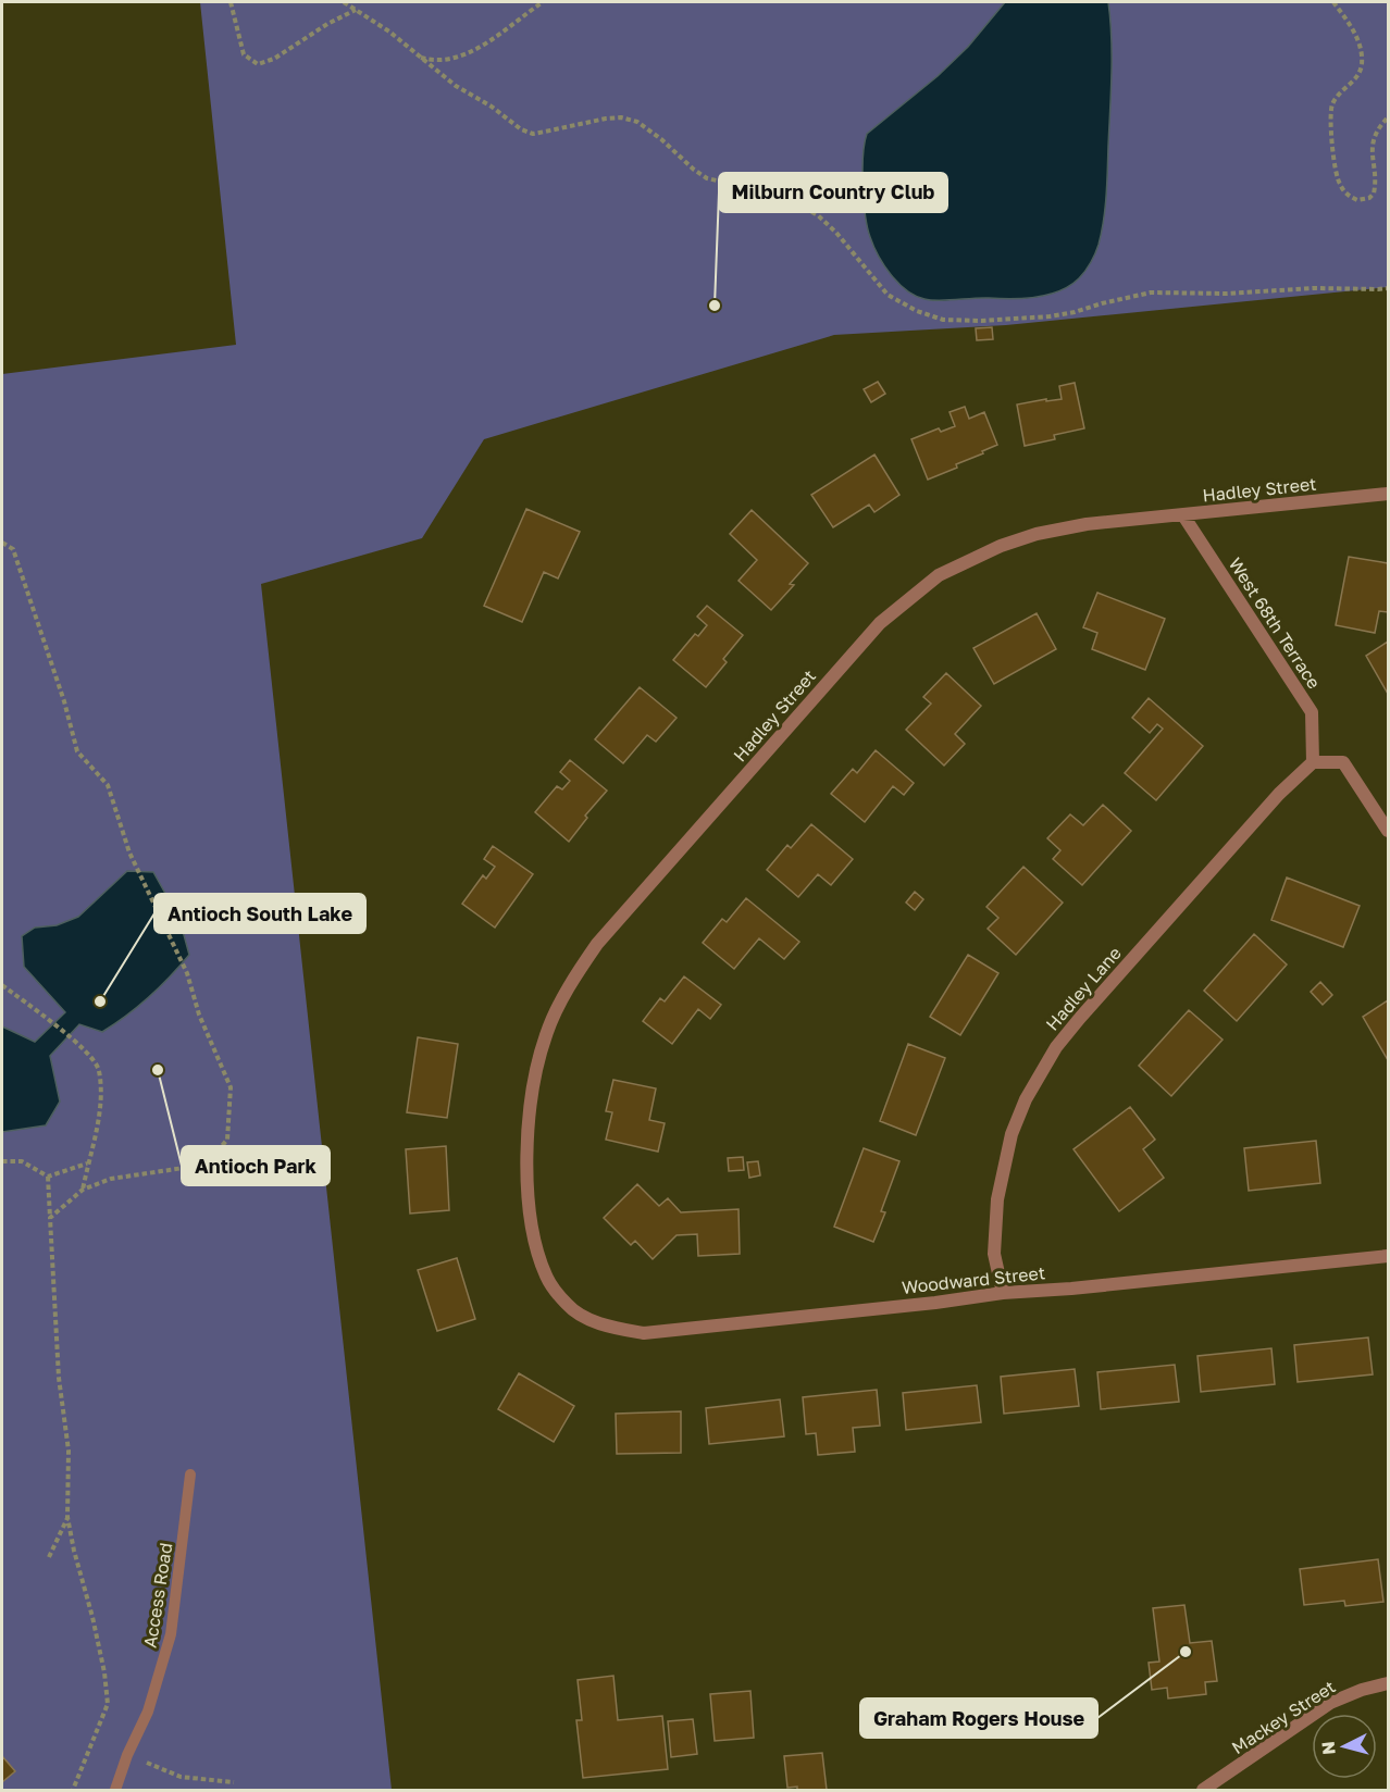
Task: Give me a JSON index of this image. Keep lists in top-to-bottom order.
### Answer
{
  "streets": {
    "street": [
      "Hadley Street",
      "West 68th Terrace",
      "Hadley Lane",
      "Woodward Street",
      "Mackey Street"
    ],
    "lane": ["Access Road"]
  },
  "crossings": [
    ["Hadley Street", "West 68th Terrace"],
    ["Hadley Street", "Woodward Street"],
    ["West 68th Terrace", "Hadley Lane"],
    ["Hadley Lane", "Woodward Street"]
  ],
  "places": [
    "Milburn Country Club",
    "Antioch South Lake",
    "Antioch Park",
    "Graham Rogers House"
  ],
  "north": "left"
}
